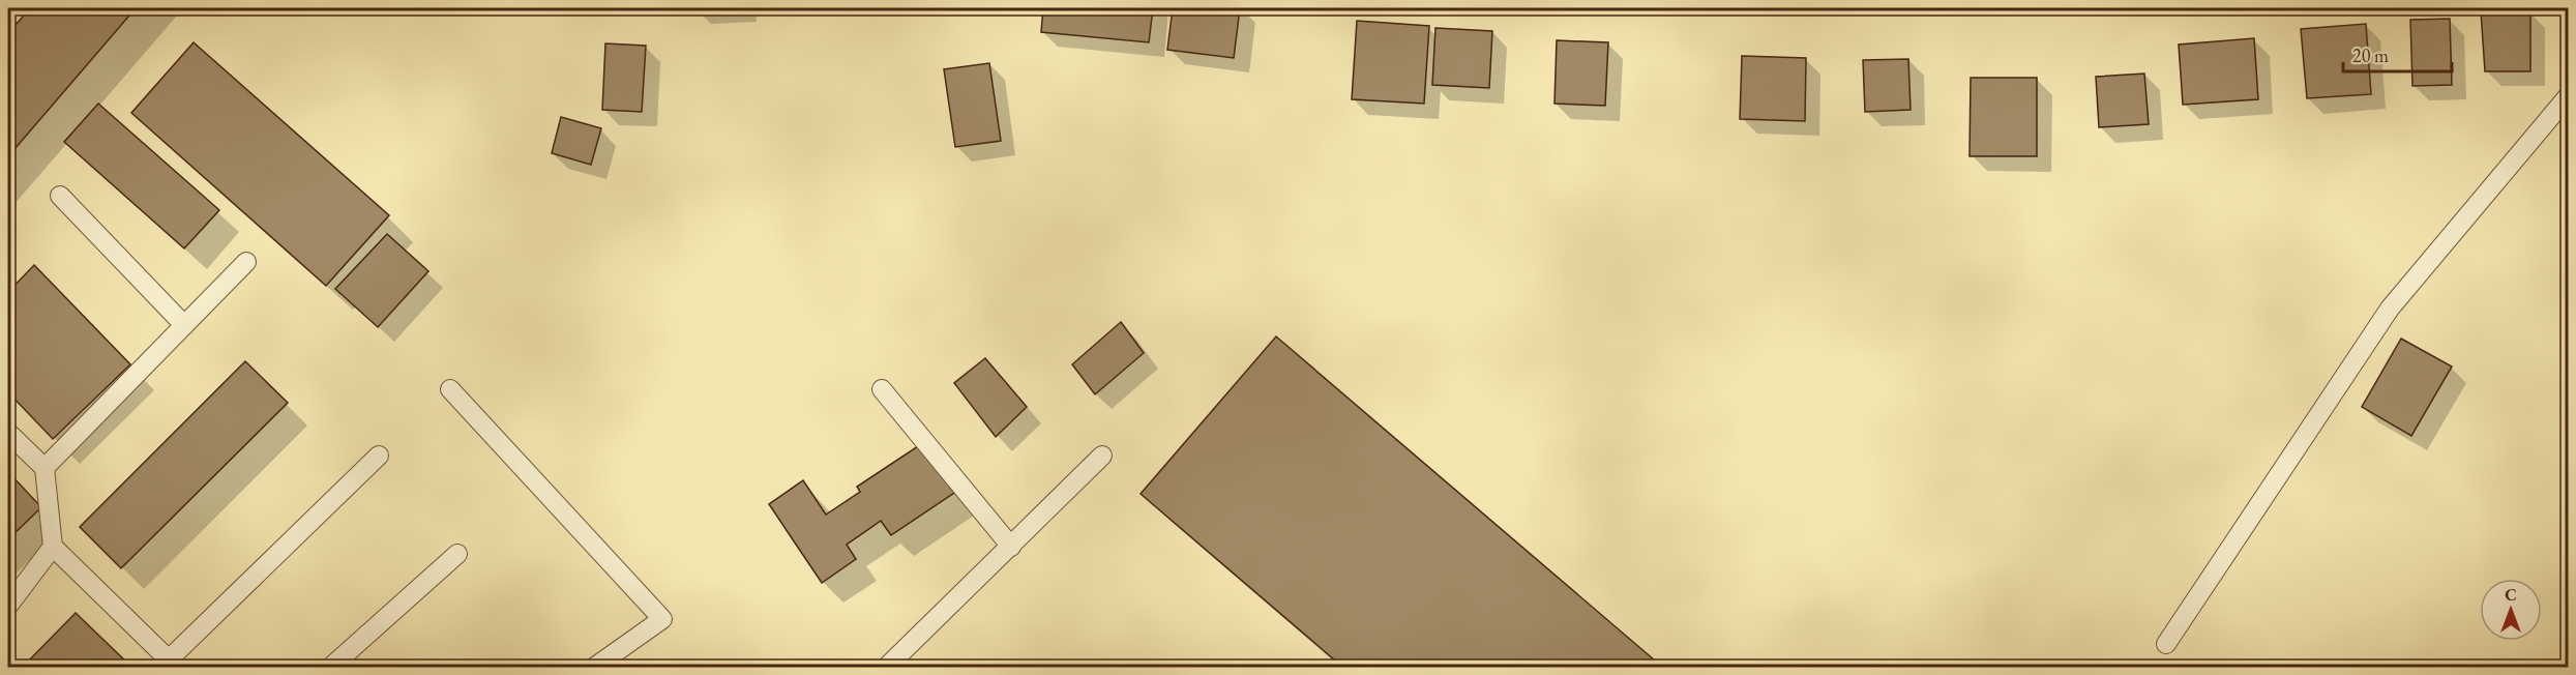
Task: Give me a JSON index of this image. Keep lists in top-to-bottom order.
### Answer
{
  "scale_bar": "20 m",
  "north": "top"
}
